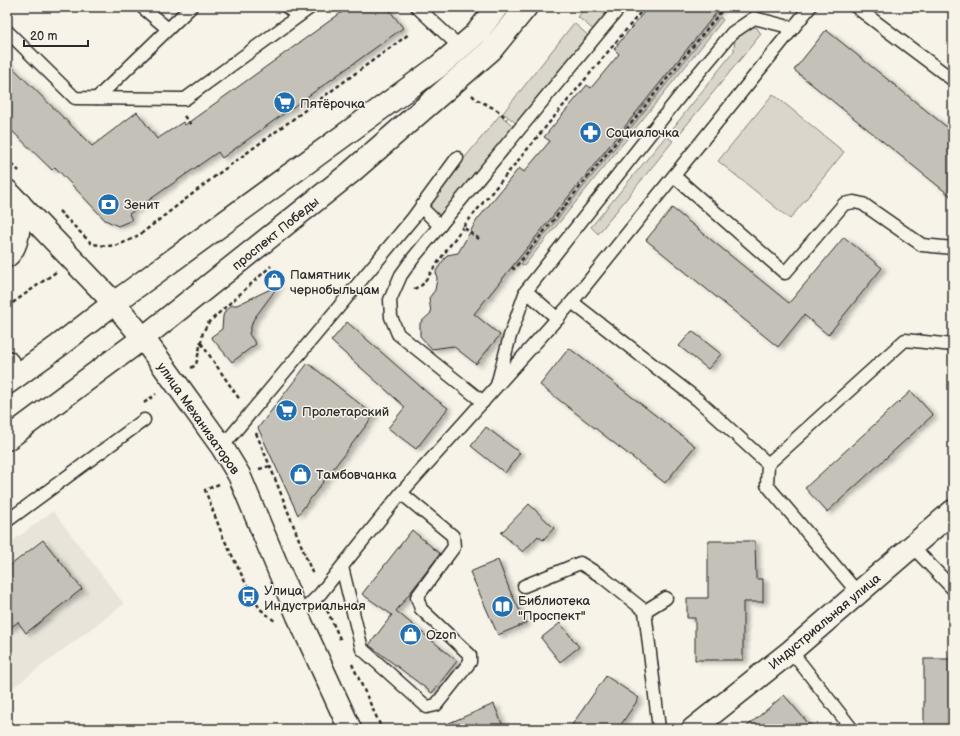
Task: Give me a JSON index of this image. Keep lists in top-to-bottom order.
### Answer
{
  "streets": {
    "main road": ["проспект Победы", "улица Механизаторов", "Индустриальная улица"]
  },
  "crossings": [
    ["проспект Победы", "улица Механизаторов"]
  ],
  "places": {
    "supermarket": ["Пятёрочка", "Пролетарский"],
    "pharmacy": ["Социалочка"],
    "bank": ["Зенит"],
    "shop": ["Памятник чернобыльцам", "Тамбовчанка", "Ozon"],
    "bus stop": ["Улица Индустриальная"],
    "library": ["Библиотека \"Проспект\""]
  },
  "scale_bar": "20 m"
}
